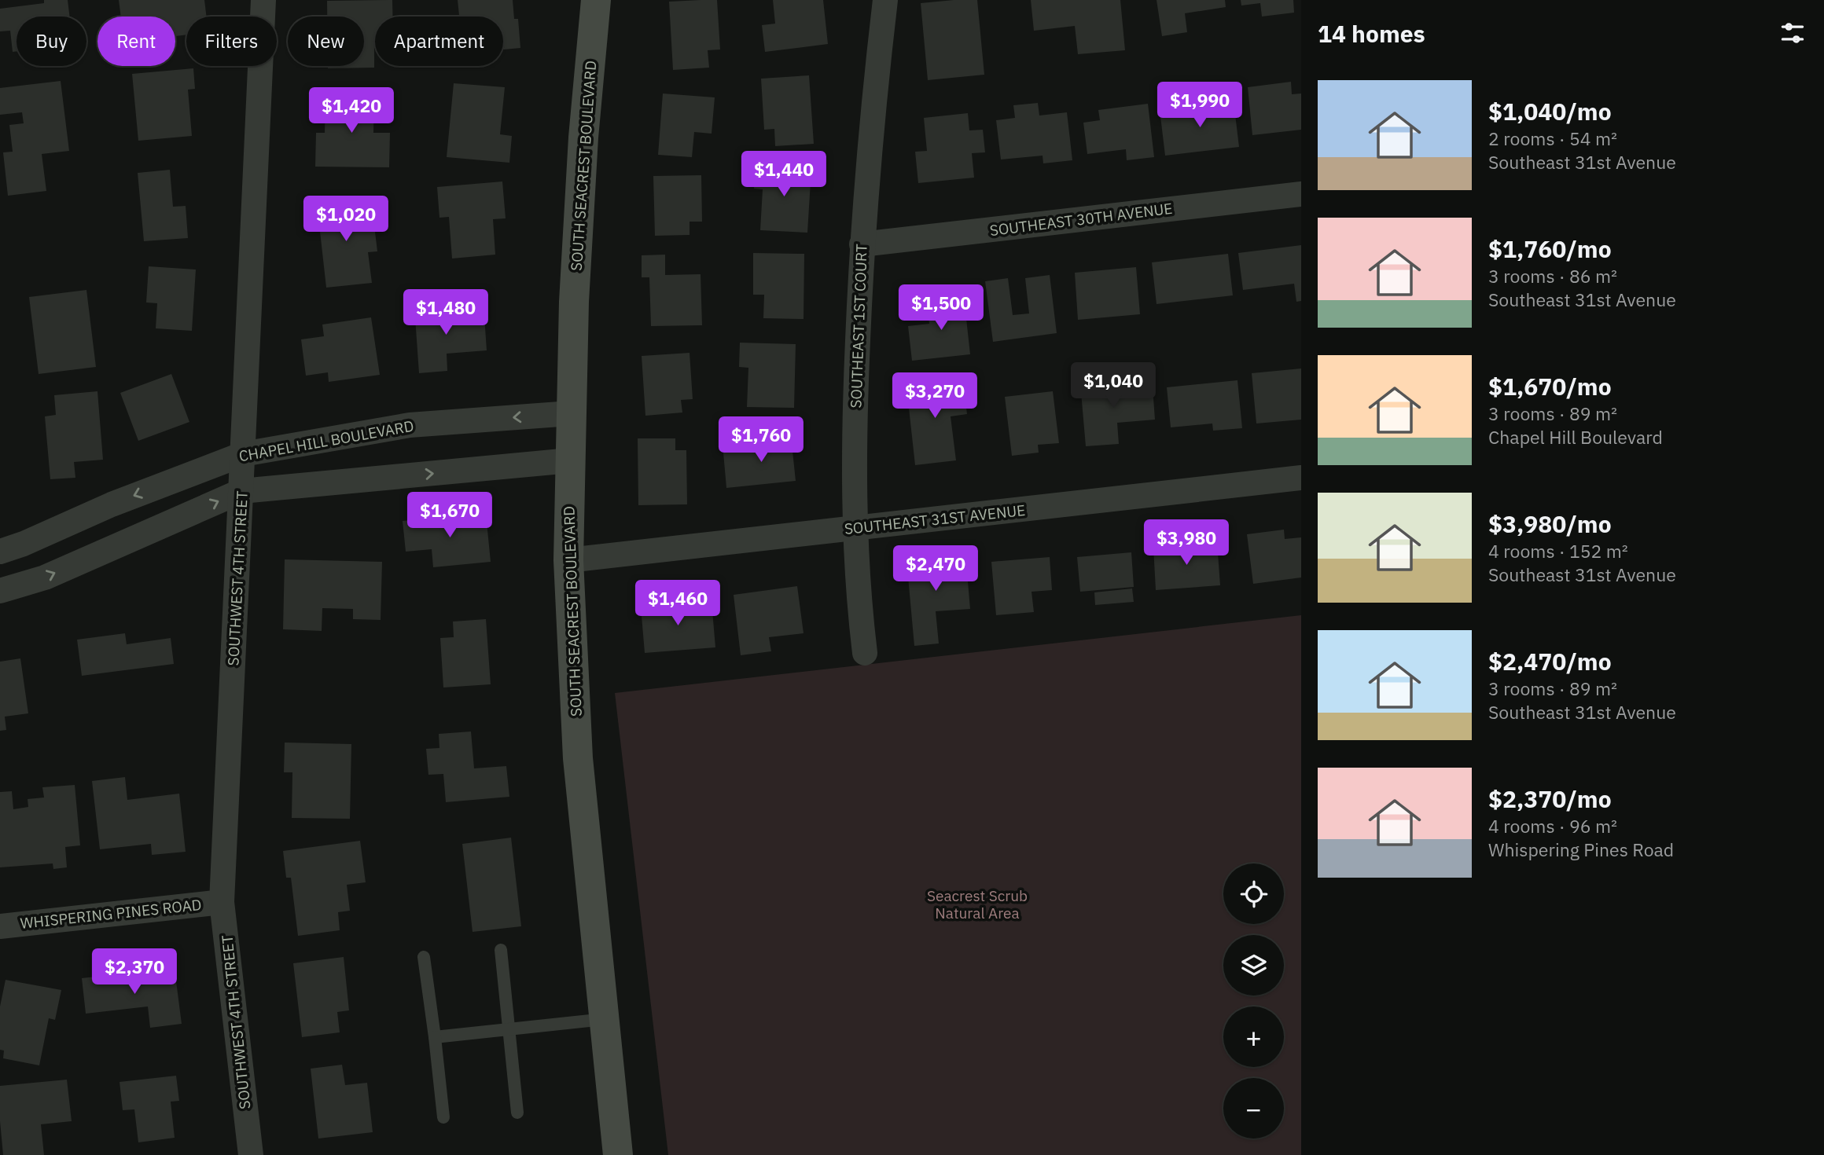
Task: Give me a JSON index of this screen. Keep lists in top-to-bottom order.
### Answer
{
  "streets": {
    "street": [
      "SOUTH SEACREST BOULEVARD",
      "SOUTHEAST 30TH AVENUE",
      "SOUTHEAST 1ST COURT",
      "CHAPEL HILL BOULEVARD",
      "SOUTHEAST 31ST AVENUE",
      "SOUTHWEST 4TH STREET",
      "WHISPERING PINES ROAD"
    ]
  },
  "crossings": [
    ["SOUTH SEACREST BOULEVARD", "CHAPEL HILL BOULEVARD"],
    ["SOUTH SEACREST BOULEVARD", "SOUTHEAST 31ST AVENUE"],
    ["SOUTHEAST 30TH AVENUE", "SOUTHEAST 1ST COURT"],
    ["SOUTHEAST 1ST COURT", "SOUTHEAST 31ST AVENUE"],
    ["CHAPEL HILL BOULEVARD", "SOUTHWEST 4TH STREET"],
    ["SOUTHWEST 4TH STREET", "WHISPERING PINES ROAD"]
  ],
  "parks": ["Seacrest Scrub Natural Area"],
  "page": {
    "heading": "14 homes",
    "chip": [
      "Buy",
      "Rent",
      "Filters",
      "New",
      "Apartment"
    ],
    "list": [
      {
        "name": "$1,040/mo",
        "note": "2 rooms · 54 m² · Southeast 31st Avenue"
      },
      {
        "name": "$1,760/mo",
        "note": "3 rooms · 86 m² · Southeast 31st Avenue"
      },
      {
        "name": "$1,670/mo",
        "note": "3 rooms · 89 m² · Chapel Hill Boulevard"
      },
      {
        "name": "$3,980/mo",
        "note": "4 rooms · 152 m² · Southeast 31st Avenue"
      },
      {
        "name": "$2,470/mo",
        "note": "3 rooms · 89 m² · Southeast 31st Avenue"
      },
      {
        "name": "$2,370/mo",
        "note": "4 rooms · 96 m² · Whispering Pines Road"
      }
    ],
    "price": [
      "$1,990",
      "$1,420",
      "$1,440",
      "$1,020",
      "$1,500",
      "$1,480",
      "$1,040",
      "$3,270",
      "$1,760",
      "$1,670",
      "$3,980",
      "$2,470",
      "$1,460",
      "$2,370"
    ],
    "map_buttons": ["+", "−"]
  }
}
